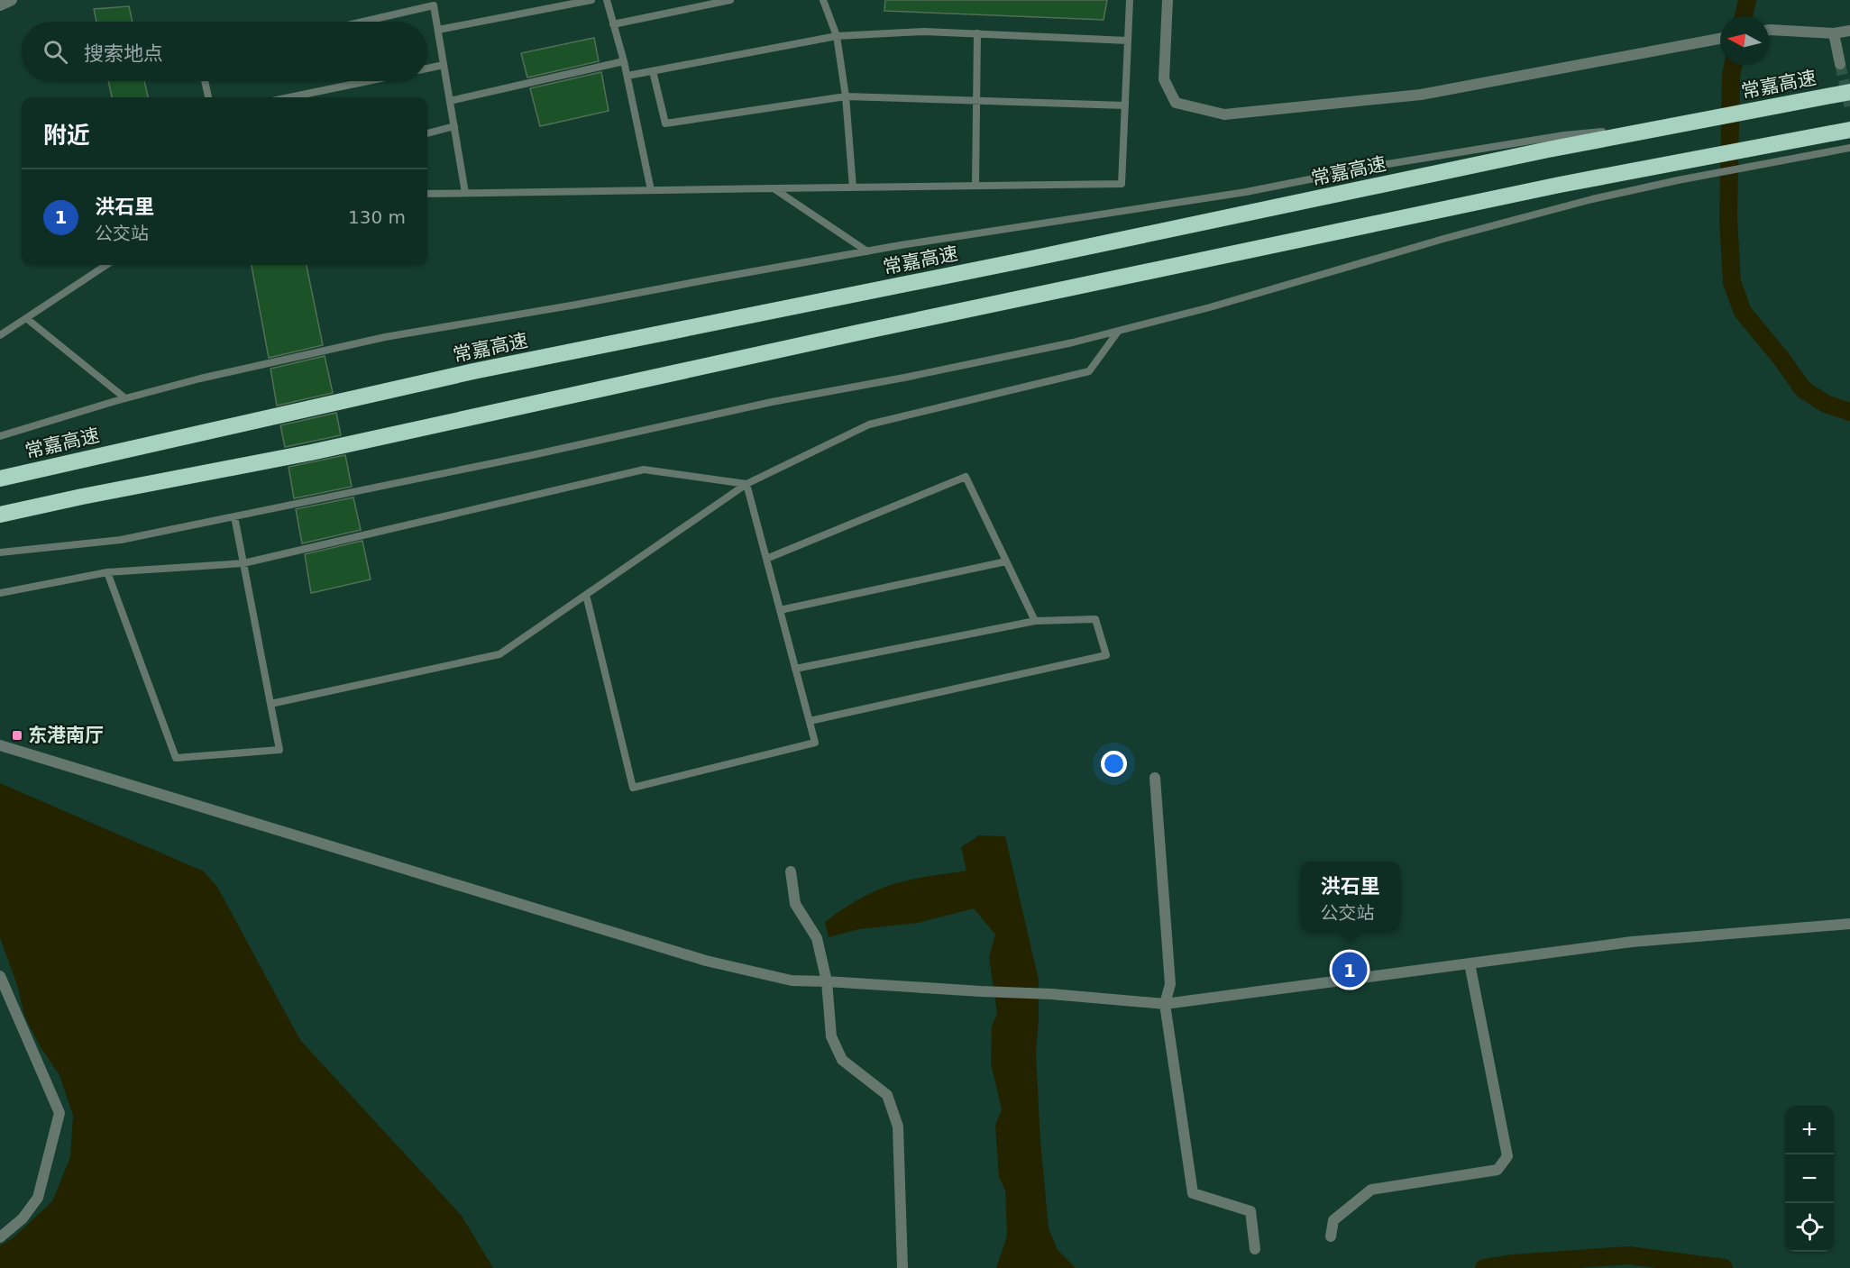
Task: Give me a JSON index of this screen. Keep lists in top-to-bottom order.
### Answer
{
  "streets": {
    "highway": ["常嘉高速"]
  },
  "places": {
    "transit": ["东港南厅"]
  },
  "north": "left",
  "page": {
    "search": "搜索地点",
    "heading": "附近",
    "list": [
      {
        "mark": "1",
        "name": "洪石里",
        "note": "公交站",
        "value": "130 m"
      }
    ],
    "popup": ["洪石里", "公交站"],
    "pins": "1",
    "map_buttons": ["+", "−"]
  }
}
